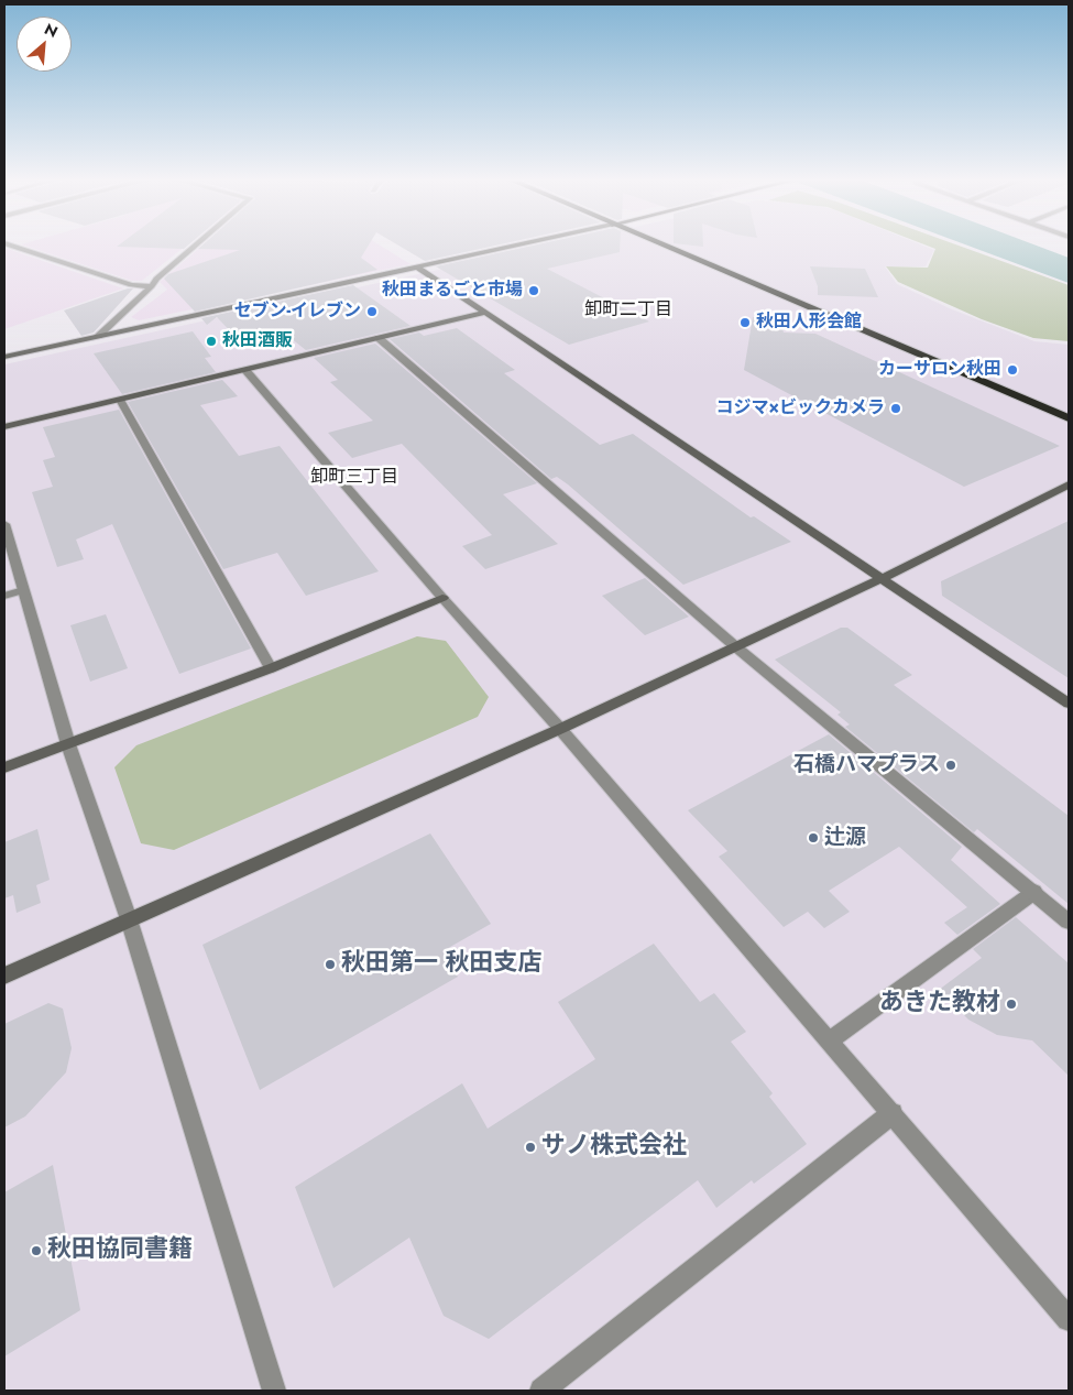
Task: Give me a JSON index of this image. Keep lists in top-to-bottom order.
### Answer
{
  "districts": ["卸町二丁目", "卸町三丁目"],
  "places": [
    "秋田まるごと市場",
    "セブン-イレブン",
    "秋田人形会館",
    "秋田酒販",
    "カーサロン秋田",
    "コジマ×ビックカメラ",
    "石橋ハマプラス",
    "辻源",
    "秋田第一 秋田支店",
    "あきた教材",
    "サノ株式会社",
    "秋田協同書籍"
  ],
  "north": "top right"
}
